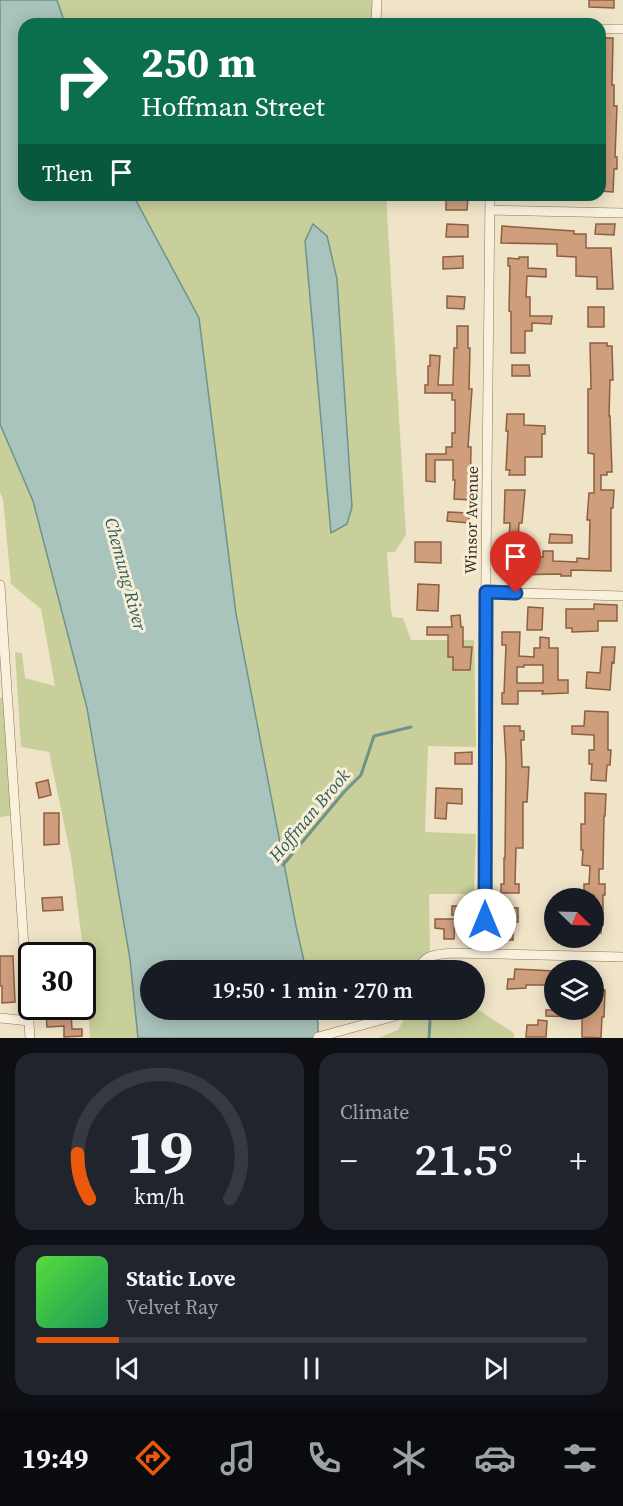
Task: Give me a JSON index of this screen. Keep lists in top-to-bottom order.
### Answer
{
  "streets": {
    "street": ["Winsor Avenue"]
  },
  "water": ["Chemung River", "Hoffman Brook"],
  "north": "bottom right",
  "page": {
    "turn": ["250 m", "Hoffman Street"],
    "then": "Then",
    "limit": "30",
    "trip": "19:50 · 1 min · 270 m",
    "tile": "Climate",
    "heat": ["−", "21.5°", "+"],
    "song": ["Static Love", "Velvet Ray"],
    "tabs": "19:49",
    "gauge": ["19", "km/h"]
  }
}
